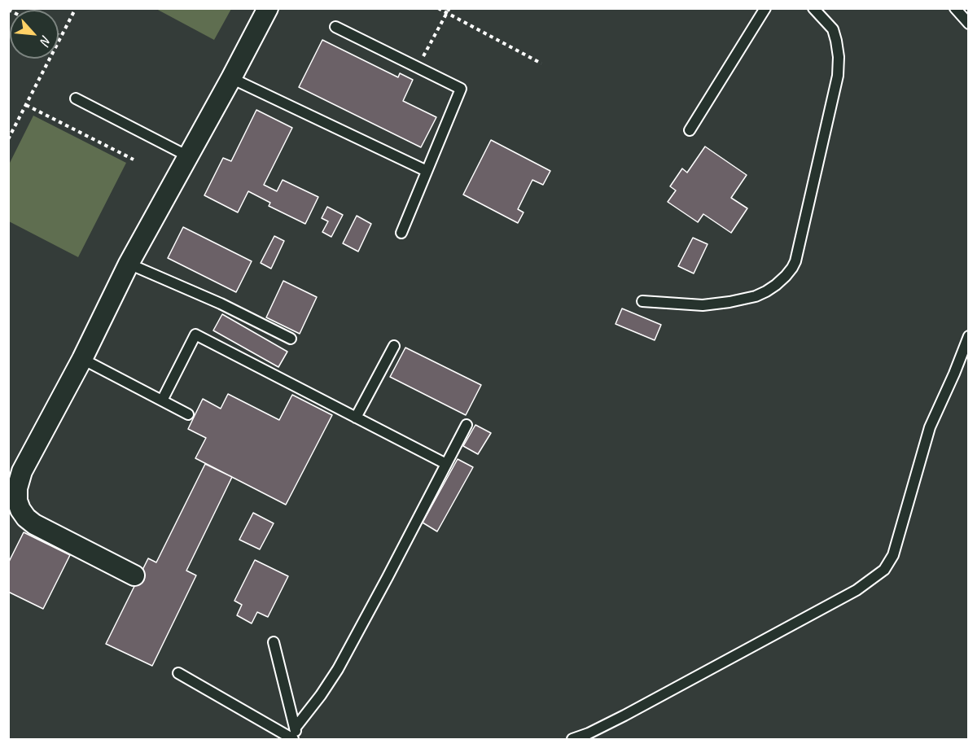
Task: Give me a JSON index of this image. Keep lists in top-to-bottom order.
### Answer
{
  "north": "bottom right"
}
